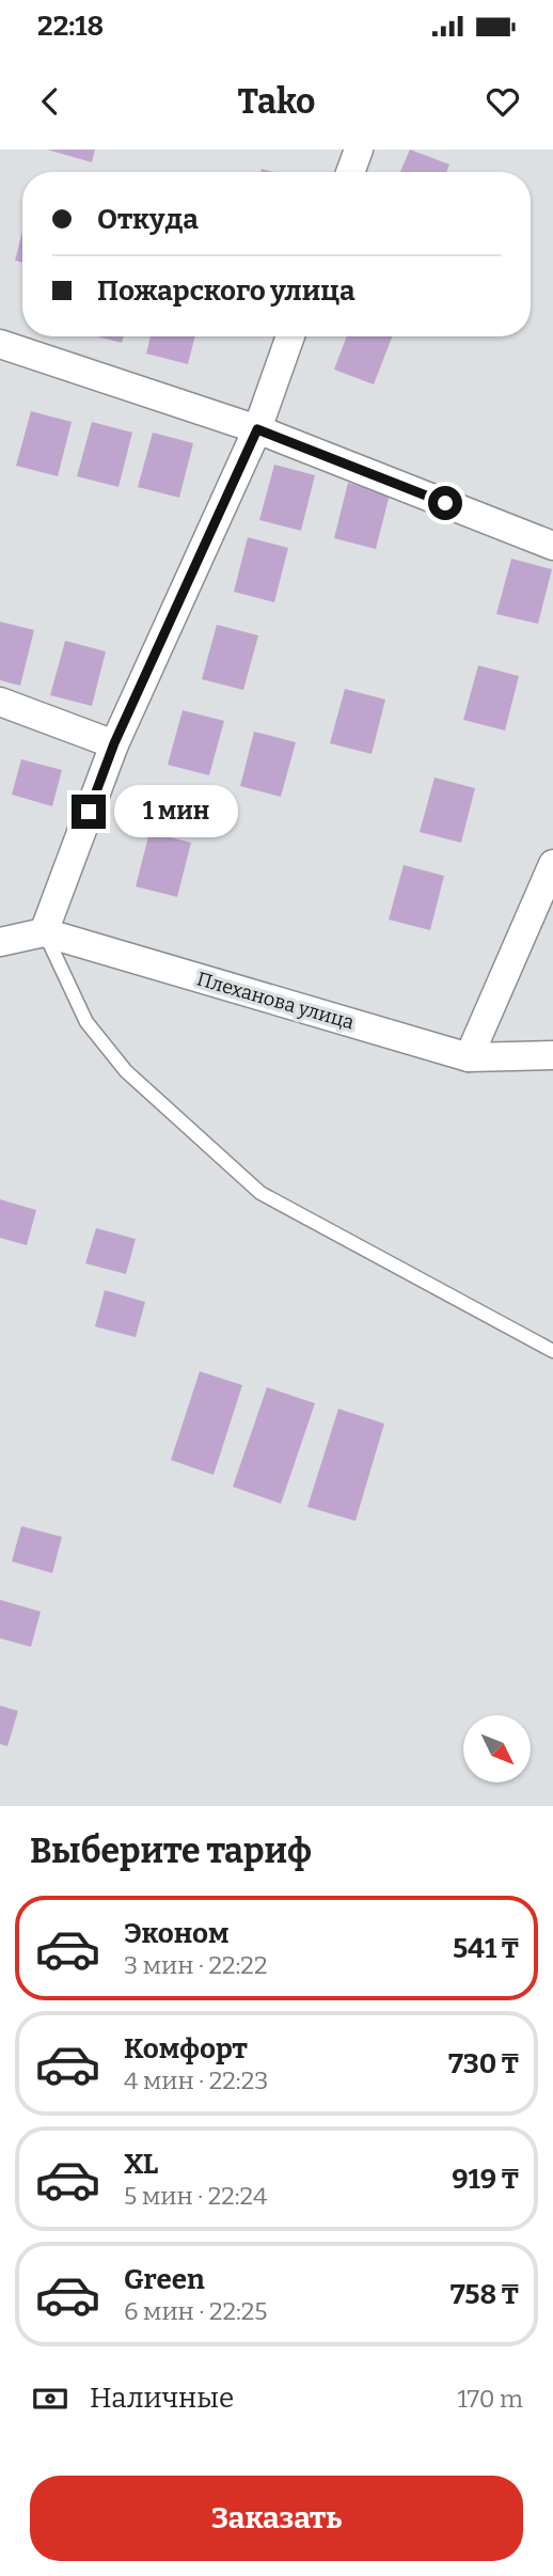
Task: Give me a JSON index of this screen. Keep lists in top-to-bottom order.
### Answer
{
  "streets": {
    "street": ["Плеханова улица"]
  },
  "north": "bottom right",
  "page": {
    "status": "22:18",
    "header": "Tako",
    "banner": ["Откуда", "Пожарского улица"],
    "bubble": "1 мин",
    "heading": "Выберите тариф",
    "list": [
      {
        "name": "Эконом",
        "note": "3 мин · 22:22",
        "value": "541 ₸"
      },
      {
        "name": "Комфорт",
        "note": "4 мин · 22:23",
        "value": "730 ₸"
      },
      {
        "name": "XL",
        "note": "5 мин · 22:24",
        "value": "919 ₸"
      },
      {
        "name": "Green",
        "note": "6 мин · 22:25",
        "value": "758 ₸"
      }
    ],
    "pay": ["Наличные", "170 m"],
    "buttons": "Заказать"
  }
}
